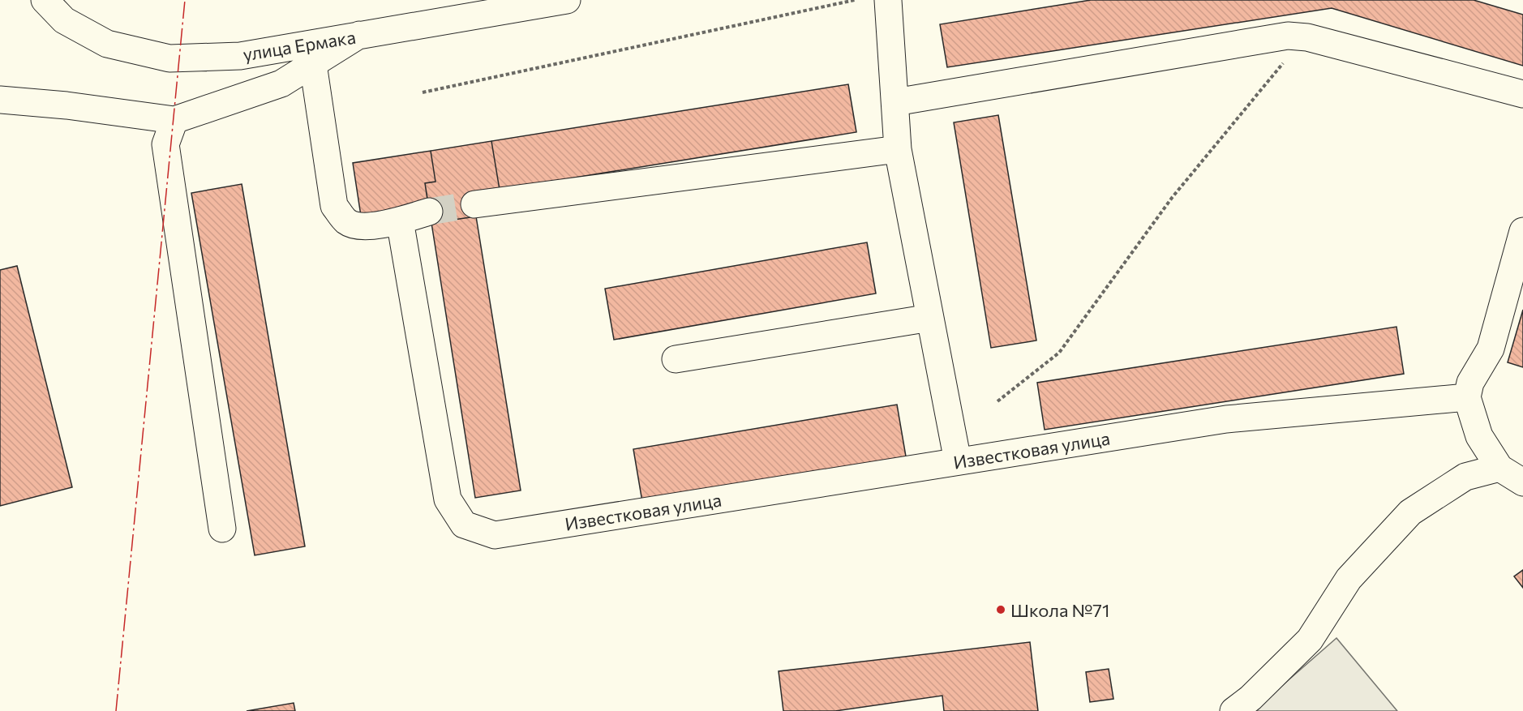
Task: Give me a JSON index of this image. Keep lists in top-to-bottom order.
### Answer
{
  "streets": {
    "street": ["улица Ермака", "Известковая улица"]
  },
  "places": ["Школа №71"]
}
